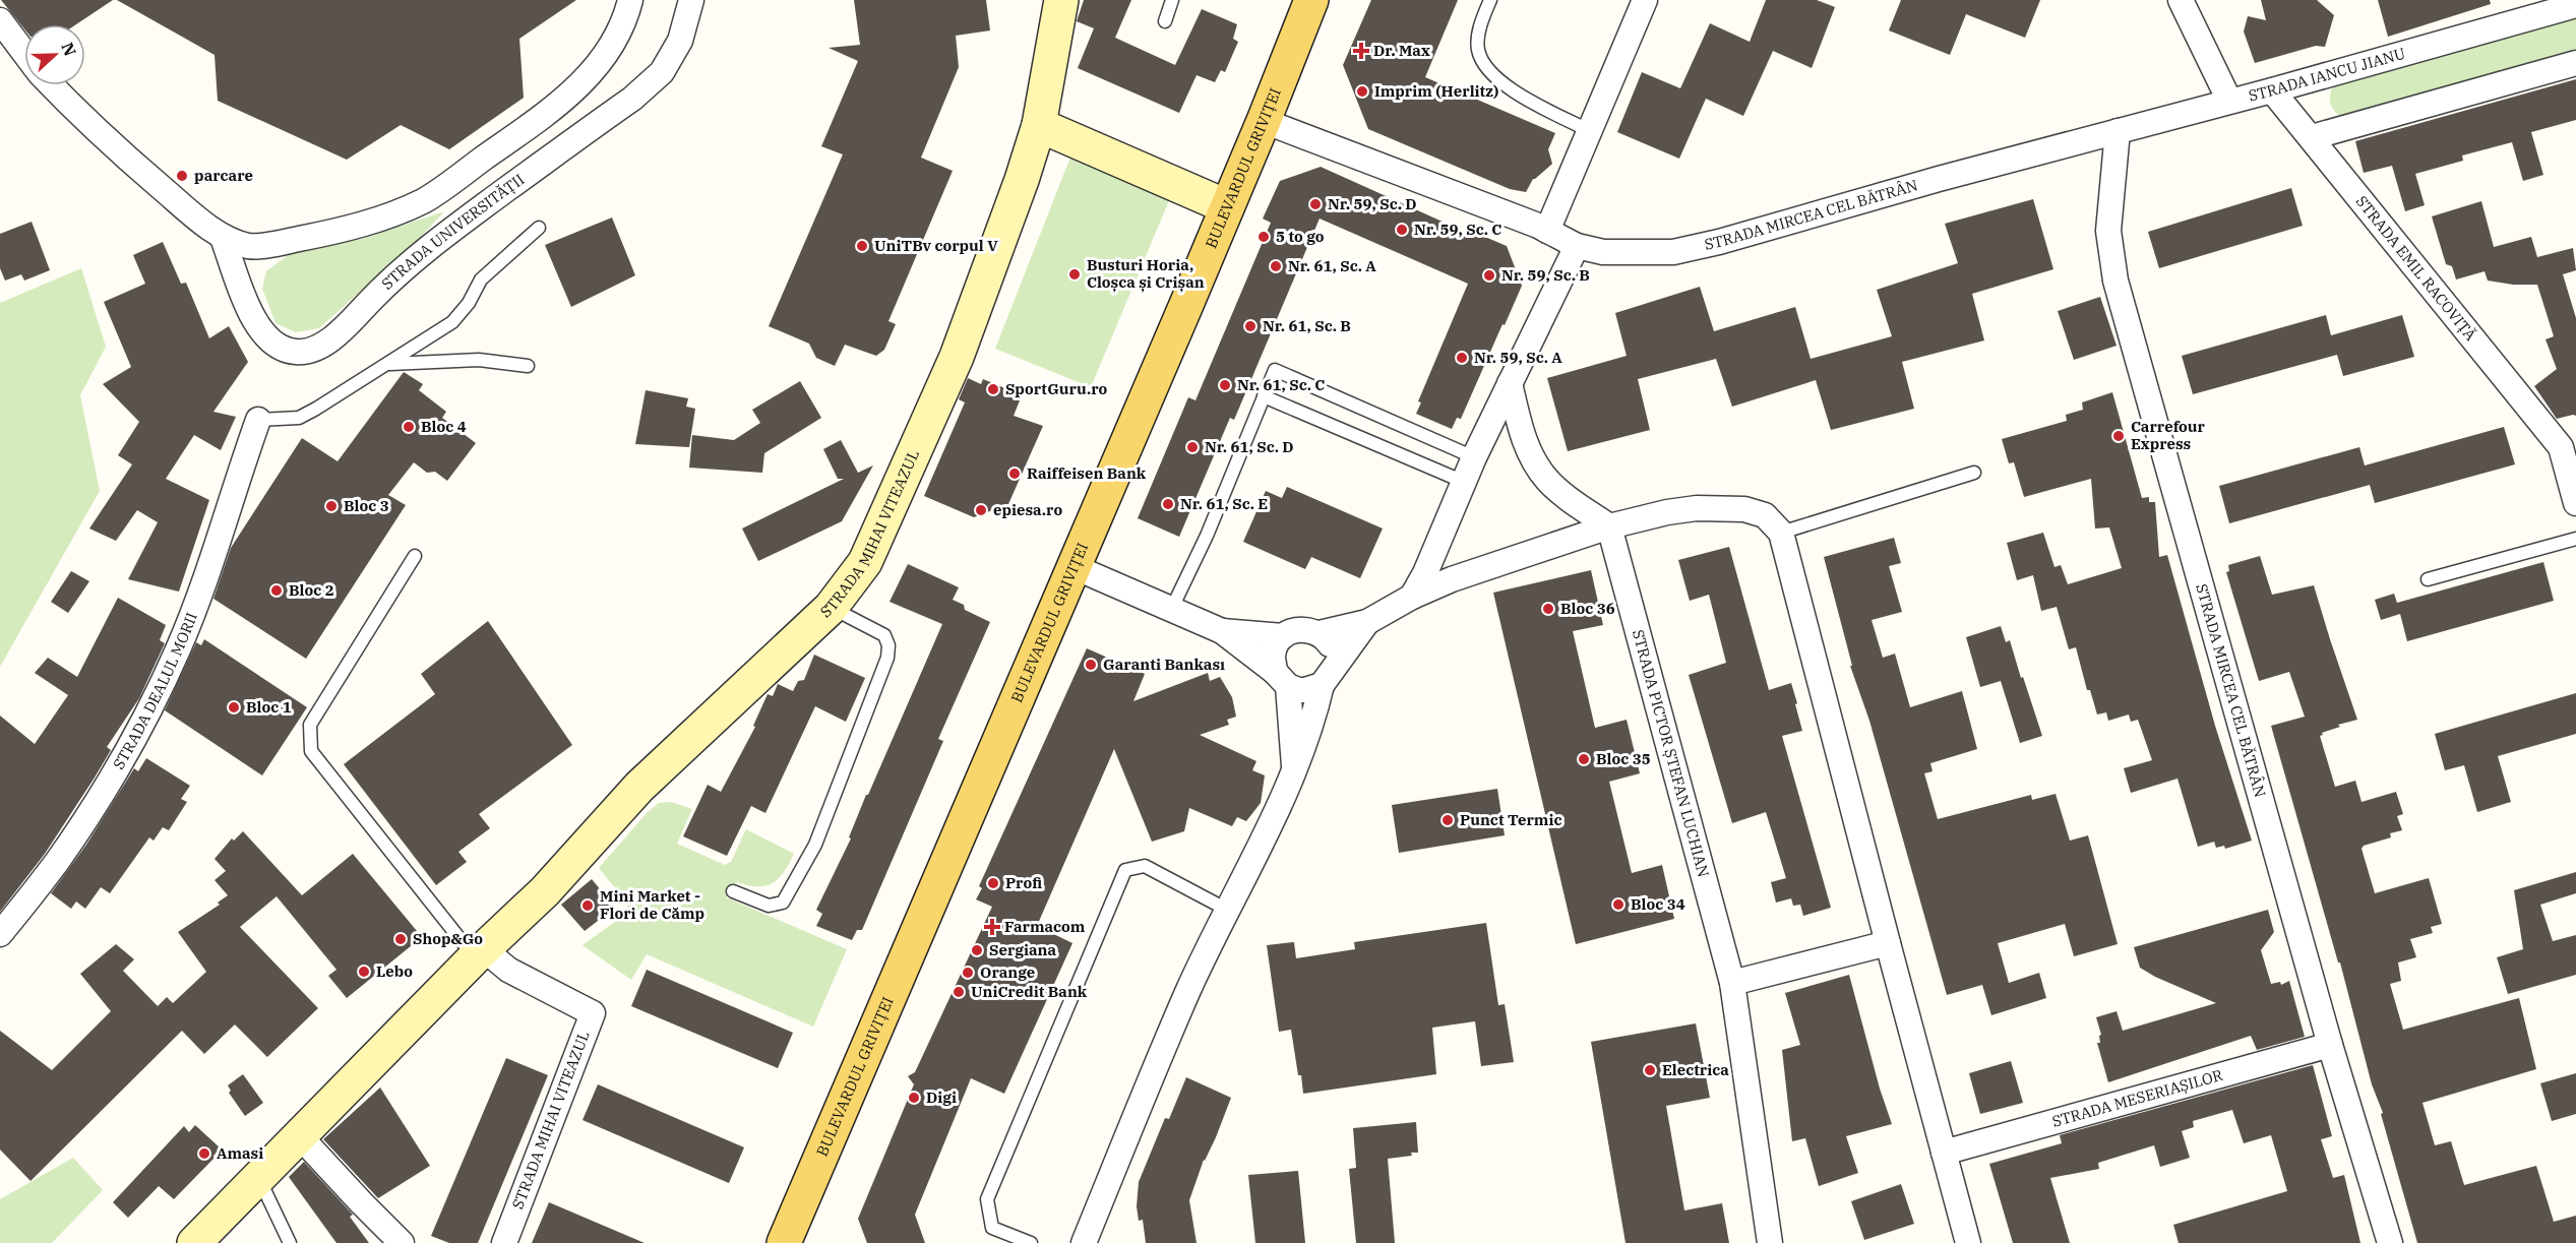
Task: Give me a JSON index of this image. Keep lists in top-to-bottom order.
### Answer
{
  "streets": {
    "main road": ["BULEVARDUL GRIVIȚEI"],
    "street": [
      "STRADA IANCU JIANU",
      "STRADA MIRCEA CEL BĂTRÂN",
      "STRADA UNIVERSITĂȚII",
      "STRADA EMIL RACOVIȚĂ",
      "STRADA MIHAI VITEAZUL",
      "STRADA DEALUL MORII",
      "STRADA PICTOR ȘTEFAN LUCHIAN",
      "STRADA MESERIAȘILOR"
    ]
  },
  "crossings": [
    ["STRADA IANCU JIANU", "STRADA MIRCEA CEL BĂTRÂN"],
    ["STRADA IANCU JIANU", "STRADA EMIL RACOVIȚĂ"],
    ["BULEVARDUL GRIVIȚEI", "STRADA MIRCEA CEL BĂTRÂN"],
    ["STRADA MIRCEA CEL BĂTRÂN", "STRADA MESERIAȘILOR"]
  ],
  "places": {
    "health": ["Dr. Max", "Farmacom"],
    "other": [
      "Imprim (Herlitz)",
      "parcare",
      "Nr. 59, Sc. D",
      "Nr. 59, Sc. C",
      "5 to go",
      "UniTBv corpul V",
      "Nr. 61, Sc. A",
      "Busturi Horia, Cloșca și Crișan",
      "Nr. 59, Sc. B",
      "Nr. 61, Sc. B",
      "Nr. 59, Sc. A",
      "Nr. 61, Sc. C",
      "SportGuru.ro",
      "Bloc 4",
      "Carrefour Express",
      "Nr. 61, Sc. D",
      "Raiffeisen Bank",
      "Nr. 61, Sc. E",
      "Bloc 3",
      "epiesa.ro",
      "Bloc 2",
      "Bloc 36",
      "Garanti Bankası",
      "Bloc 1",
      "Bloc 35",
      "Punct Termic",
      "Profi",
      "Bloc 34",
      "Mini Market - Flori de Cămp",
      "Shop&Go",
      "Sergiana",
      "Lebo",
      "Orange",
      "UniCredit Bank",
      "Electrica",
      "Digi",
      "Amasi"
    ]
  },
  "north": "right"
}
